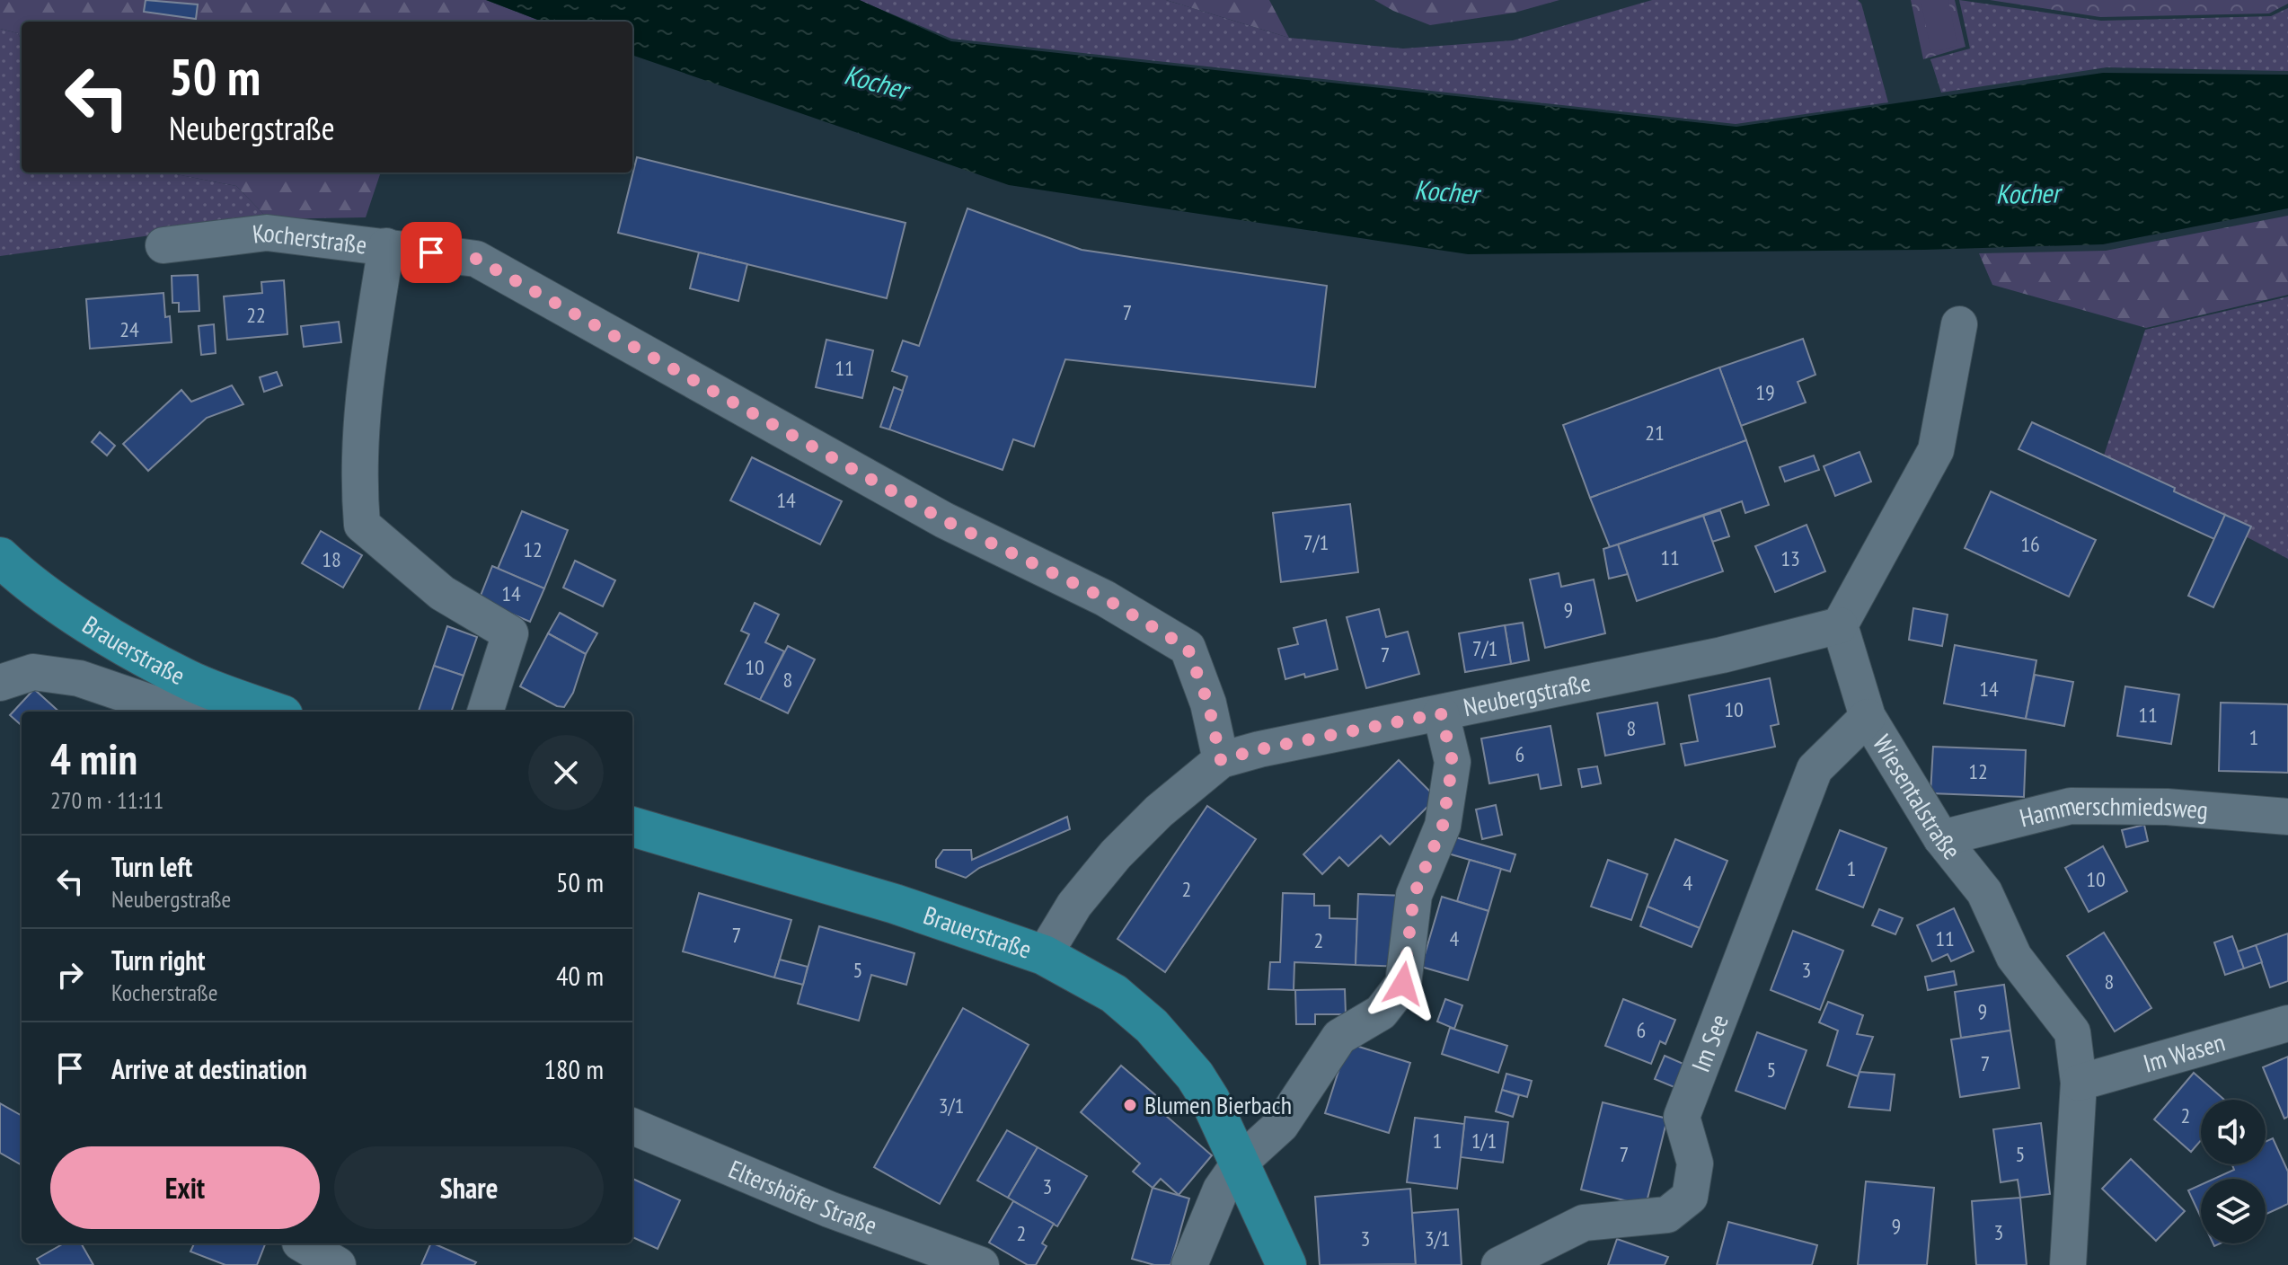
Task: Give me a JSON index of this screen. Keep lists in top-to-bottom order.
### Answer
{
  "streets": {
    "main road": ["Brauerstraße"],
    "street": [
      "Kocherstraße",
      "Neubergstraße",
      "Wiesentalstraße",
      "Hammerschmiedsweg",
      "Im See",
      "Im Wasen",
      "Eltershöfer Straße"
    ]
  },
  "crossings": [
    ["Kocherstraße", "Neubergstraße"],
    ["Brauerstraße", "Neubergstraße"],
    ["Neubergstraße", "Wiesentalstraße"],
    ["Wiesentalstraße", "Hammerschmiedsweg"],
    ["Wiesentalstraße", "Im See"],
    ["Wiesentalstraße", "Im Wasen"]
  ],
  "water": ["Kocher"],
  "places": ["Blumen Bierbach"],
  "house_numbers": [
    "7",
    "22",
    "24",
    "11",
    "19",
    "21",
    "14",
    "7/1",
    "16",
    "12",
    "11",
    "13",
    "18",
    "14",
    "9",
    "7/1",
    "7",
    "10",
    "8",
    "14",
    "10",
    "11",
    "8",
    "1",
    "6",
    "12",
    "1",
    "10",
    "4",
    "2",
    "7",
    "4",
    "11",
    "2",
    "5",
    "3",
    "8",
    "9",
    "6",
    "7",
    "5",
    "3/1",
    "2",
    "1",
    "1/1",
    "7",
    "5",
    "3",
    "9",
    "3",
    "2",
    "3",
    "3/1"
  ],
  "page": {
    "turn": ["50 m", "Neubergstraße"],
    "heading": ["4 min", "270 m · 11:11"],
    "list": [
      {
        "name": "Turn left",
        "note": "Neubergstraße",
        "value": "50 m"
      },
      {
        "name": "Turn right",
        "note": "Kocherstraße",
        "value": "40 m"
      },
      {
        "name": "Arrive at destination",
        "value": "180 m"
      }
    ],
    "buttons": ["Exit", "Share"]
  }
}
